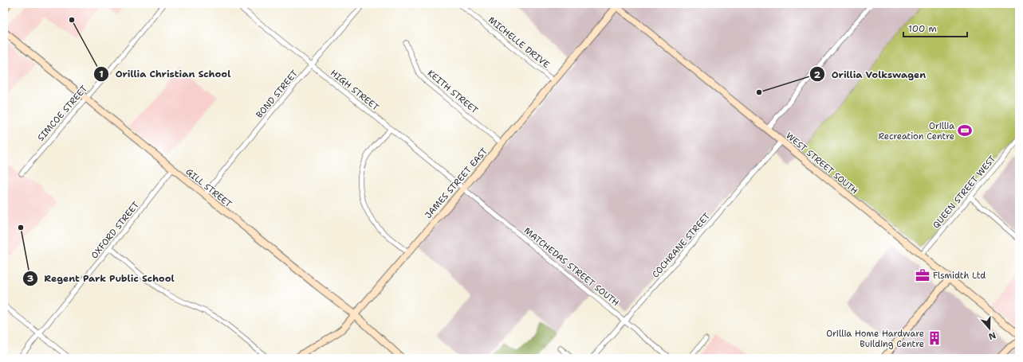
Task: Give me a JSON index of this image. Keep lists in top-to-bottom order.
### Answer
{
  "streets": {
    "street": [
      "MICHELLE DRIVE",
      "HIGH STREET",
      "KEITH STREET",
      "BOND STREET",
      "SIMCOE STREET",
      "WEST STREET SOUTH",
      "JAMES STREET EAST",
      "GILL STREET",
      "QUEEN STREET WEST",
      "OXFORD STREET",
      "COCHRANE STREET",
      "MATCHEDAS STREET SOUTH"
    ]
  },
  "crossings": [
    ["MICHELLE DRIVE", "JAMES STREET EAST"],
    ["HIGH STREET", "BOND STREET"],
    ["HIGH STREET", "JAMES STREET EAST"],
    ["HIGH STREET", "MATCHEDAS STREET SOUTH"],
    ["KEITH STREET", "JAMES STREET EAST"],
    ["BOND STREET", "GILL STREET"],
    ["SIMCOE STREET", "GILL STREET"],
    ["WEST STREET SOUTH", "JAMES STREET EAST"],
    ["WEST STREET SOUTH", "QUEEN STREET WEST"],
    ["WEST STREET SOUTH", "COCHRANE STREET"],
    ["JAMES STREET EAST", "GILL STREET"],
    ["JAMES STREET EAST", "MATCHEDAS STREET SOUTH"],
    ["GILL STREET", "OXFORD STREET"],
    ["COCHRANE STREET", "MATCHEDAS STREET SOUTH"]
  ],
  "places": {
    "other": ["Orillia Christian School", "Orillia Volkswagen", "Regent Park Public School"],
    "sports": ["Orillia Recreation Centre"],
    "office": ["Flsmidth Ltd"],
    "building": ["Orillia Home Hardware Building Centre"]
  },
  "scale_bar": "100 m",
  "north": "bottom"
}
